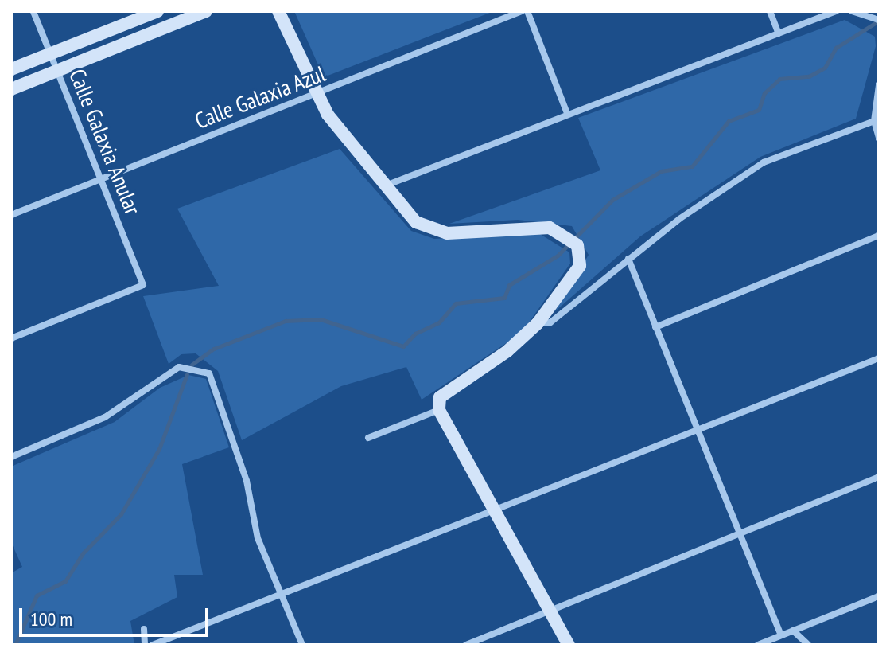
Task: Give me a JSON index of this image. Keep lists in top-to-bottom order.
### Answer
{
  "streets": {
    "street": ["Calle Galaxia Azul", "Calle Galaxia Anular"]
  },
  "crossings": [
    ["Calle Galaxia Azul", "Calle Galaxia Anular"]
  ],
  "scale_bar": "100 m"
}
